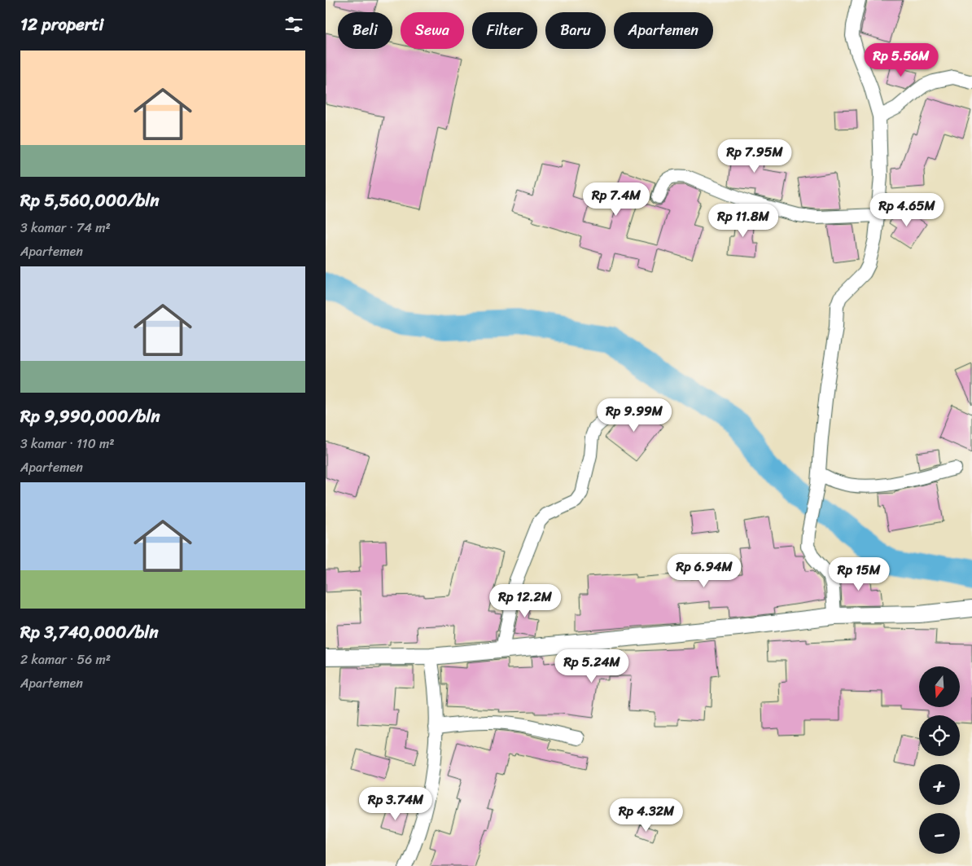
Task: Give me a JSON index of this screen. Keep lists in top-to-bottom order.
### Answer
{
  "north": "bottom",
  "page": {
    "heading": "12 properti",
    "chip": [
      "Beli",
      "Sewa",
      "Filter",
      "Baru",
      "Apartemen"
    ],
    "price": [
      "Rp 5.56M",
      "Rp 7.95M",
      "Rp 7.4M",
      "Rp 4.65M",
      "Rp 11.8M",
      "Rp 9.99M",
      "Rp 6.94M",
      "Rp 15M",
      "Rp 12.2M",
      "Rp 5.24M",
      "Rp 3.74M",
      "Rp 4.32M"
    ],
    "list": [
      {
        "name": "Rp 5,560,000/bln",
        "note": "3 kamar · 74 m² · Apartemen"
      },
      {
        "name": "Rp 9,990,000/bln",
        "note": "3 kamar · 110 m² · Apartemen"
      },
      {
        "name": "Rp 3,740,000/bln",
        "note": "2 kamar · 56 m² · Apartemen"
      }
    ],
    "map_buttons": ["+", "−"]
  }
}
